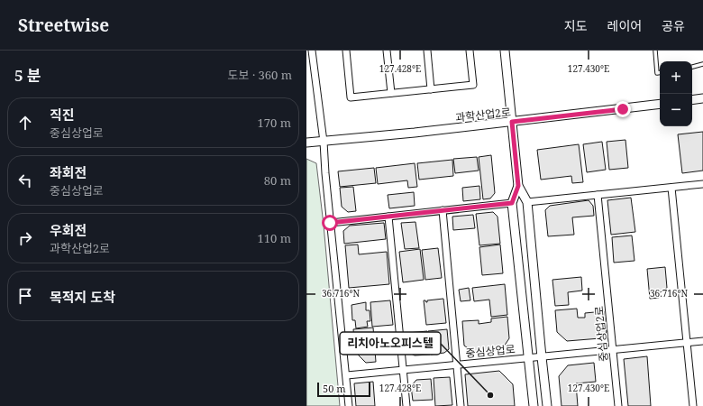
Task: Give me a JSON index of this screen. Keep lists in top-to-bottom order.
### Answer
{
  "streets": {
    "street": ["과학산업2로", "중심상업2로", "중심상업로"]
  },
  "crossings": [
    ["과학산업2로", "중심상업로"],
    ["중심상업2로", "중심상업로"]
  ],
  "places": ["리치아노오피스텔"],
  "scale_bar": "50 m",
  "page": {
    "header": "Streetwise",
    "nav": ["지도", "레이어", "공유"],
    "heading": ["5 분", "도보 · 360 m"],
    "map_buttons": ["+", "−"],
    "list": [
      ["직진", "중심상업로", "170 m"],
      ["좌회전", "중심상업로", "80 m"],
      ["우회전", "과학산업2로", "110 m"],
      "목적지 도착"
    ],
    "scale": "50 m"
  },
  "coordinates": ["127.428°E", "127.430°E", "36.716°N"]
}
